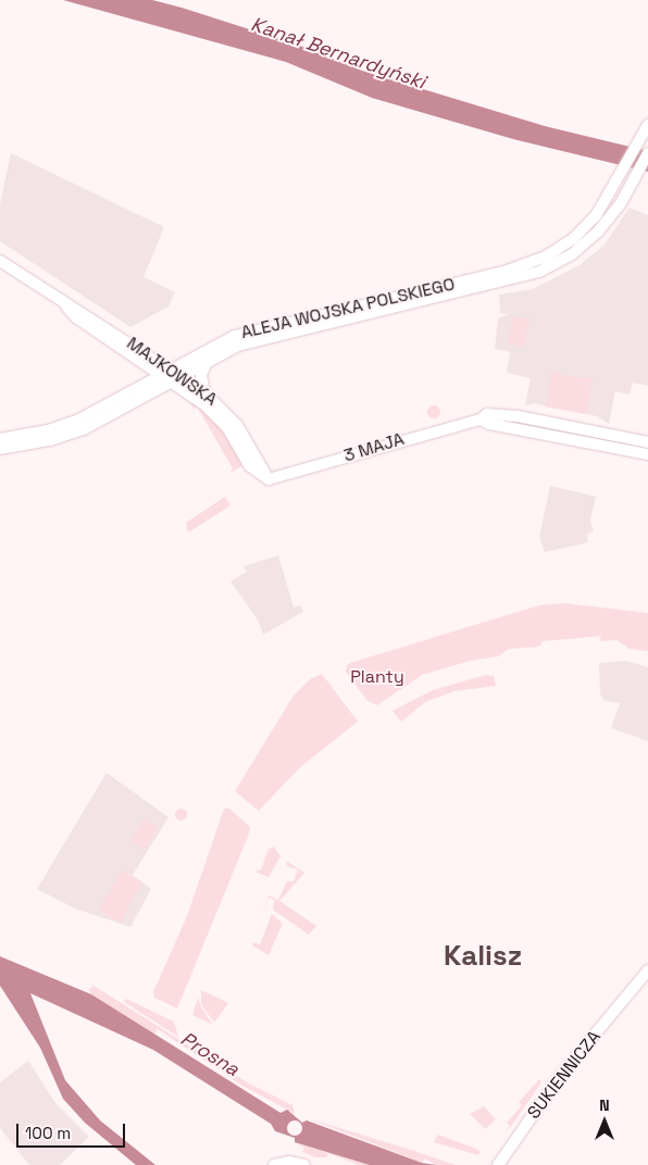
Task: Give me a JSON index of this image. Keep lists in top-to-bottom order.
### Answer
{
  "streets": {
    "main road": [
      "ALEJA WOJSKA POLSKIEGO",
      "MAJKOWSKA",
      "3 MAJA",
      "SUKIENNICZA"
    ]
  },
  "crossings": [
    ["ALEJA WOJSKA POLSKIEGO", "MAJKOWSKA"],
    ["MAJKOWSKA", "3 MAJA"]
  ],
  "districts": ["Kalisz"],
  "water": ["Kanał Bernardyński", "Prosna"],
  "parks": ["Planty"],
  "scale_bar": "100 m",
  "north": "top"
}
